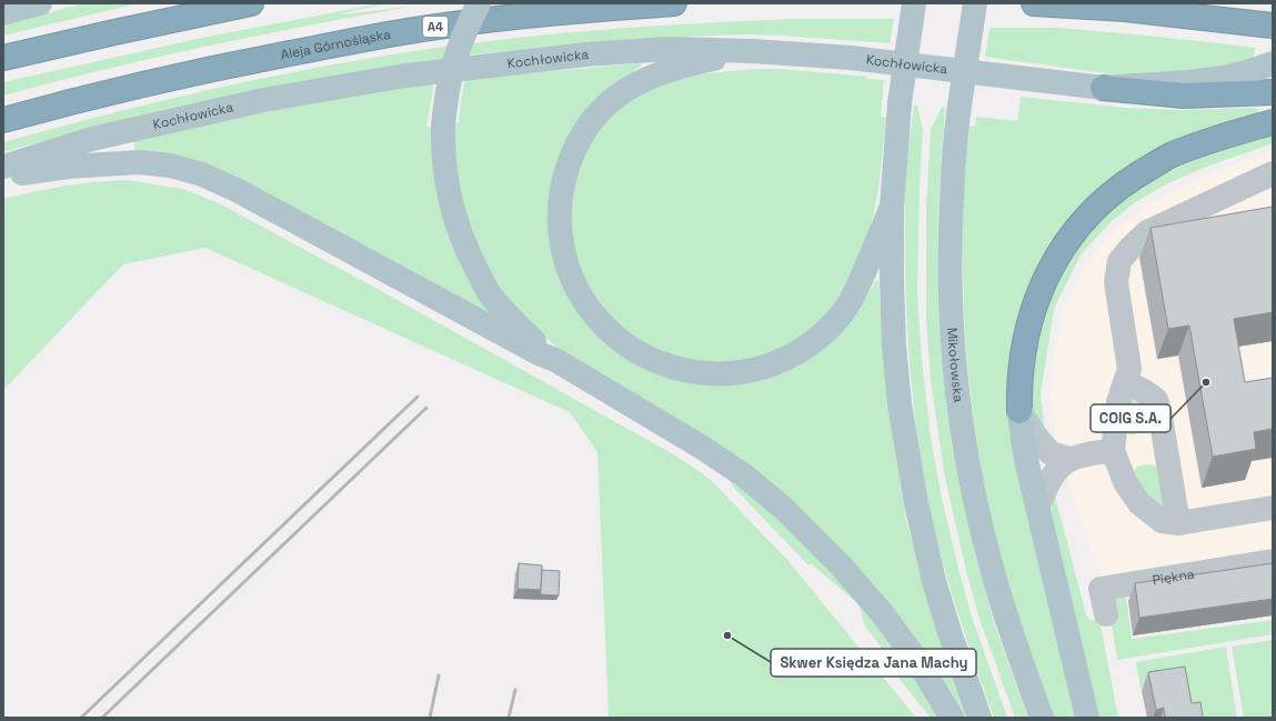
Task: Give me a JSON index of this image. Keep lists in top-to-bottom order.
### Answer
{
  "streets": {
    "highway": ["A4", "Aleja Górnośląska"],
    "main road": ["Kochłowicka", "Mikołowska"],
    "street": ["Piękna"]
  },
  "places": ["COIG S.A.", "Skwer Księdza Jana Machy"]
}
